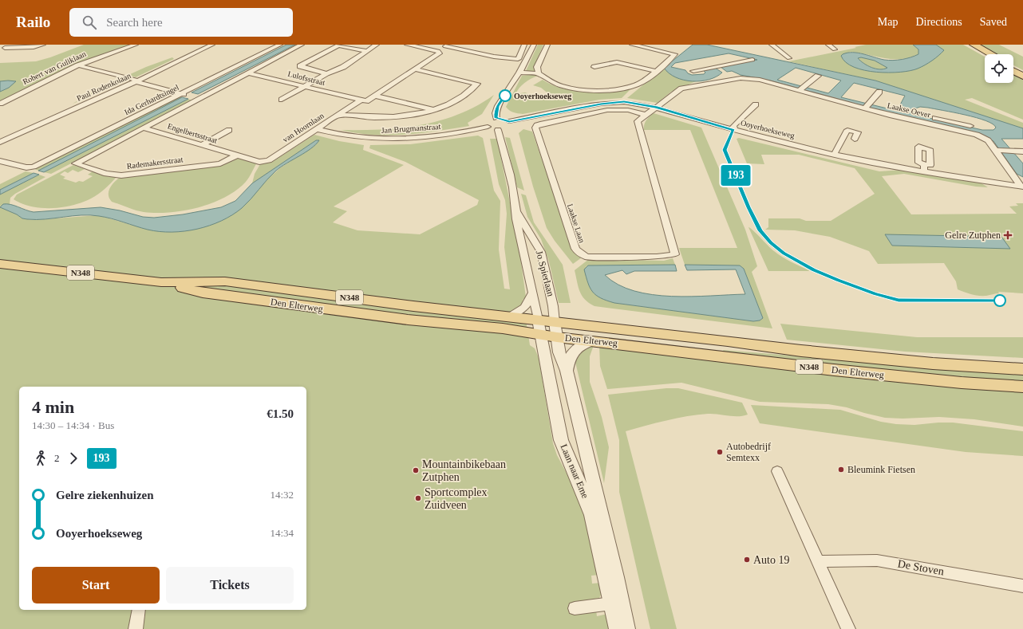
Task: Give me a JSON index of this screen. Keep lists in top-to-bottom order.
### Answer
{
  "streets": {
    "main road": ["N348", "Den Elterweg"],
    "street": [
      "Robert van Guliklaan",
      "Lulofsstraat",
      "Paul Rodenkolaan",
      "Ida Gerhardtsingel",
      "Laakse Oever",
      "van Hoornlaan",
      "Jan Brugmanstraat",
      "Ooyerhoekseweg",
      "Engelbertsstraat",
      "Rademakersstraat",
      "Laakse Laan",
      "Jo Spierlaan",
      "Laan naar Eme",
      "De Stoven"
    ]
  },
  "crossings": [
    ["Lulofsstraat", "van Hoornlaan"],
    ["Laakse Oever", "Ooyerhoekseweg"],
    ["Laakse Oever", "Laakse Laan"],
    ["van Hoornlaan", "Jan Brugmanstraat"],
    ["van Hoornlaan", "Engelbertsstraat"],
    ["van Hoornlaan", "Rademakersstraat"],
    ["Ooyerhoekseweg", "Laakse Laan"],
    ["Engelbertsstraat", "Rademakersstraat"],
    ["Jo Spierlaan", "Den Elterweg"],
    ["Jo Spierlaan", "Laan naar Eme"],
    ["Den Elterweg", "Laan naar Eme"]
  ],
  "places": {
    "other": [
      "Ooyerhoekseweg",
      "Autobedrijf Semtexx",
      "Bleumink Fietsen",
      "Mountainbikebaan Zutphen",
      "Sportcomplex Zuidveen",
      "Auto 19"
    ],
    "health": ["Gelre Zutphen"]
  },
  "lines": ["bus line 193"],
  "page": {
    "header": "Railo",
    "search": "Search here",
    "nav": ["Map", "Directions", "Saved"],
    "on_map": "193",
    "heading": ["4 min", "14:30 – 14:34 · Bus", "€1.50"],
    "legs": ["2", "193"],
    "list": [
      {
        "name": "Gelre ziekenhuizen",
        "value": "14:32"
      },
      {
        "name": "Ooyerhoekseweg",
        "value": "14:34"
      }
    ],
    "buttons": ["Start", "Tickets"]
  }
}
